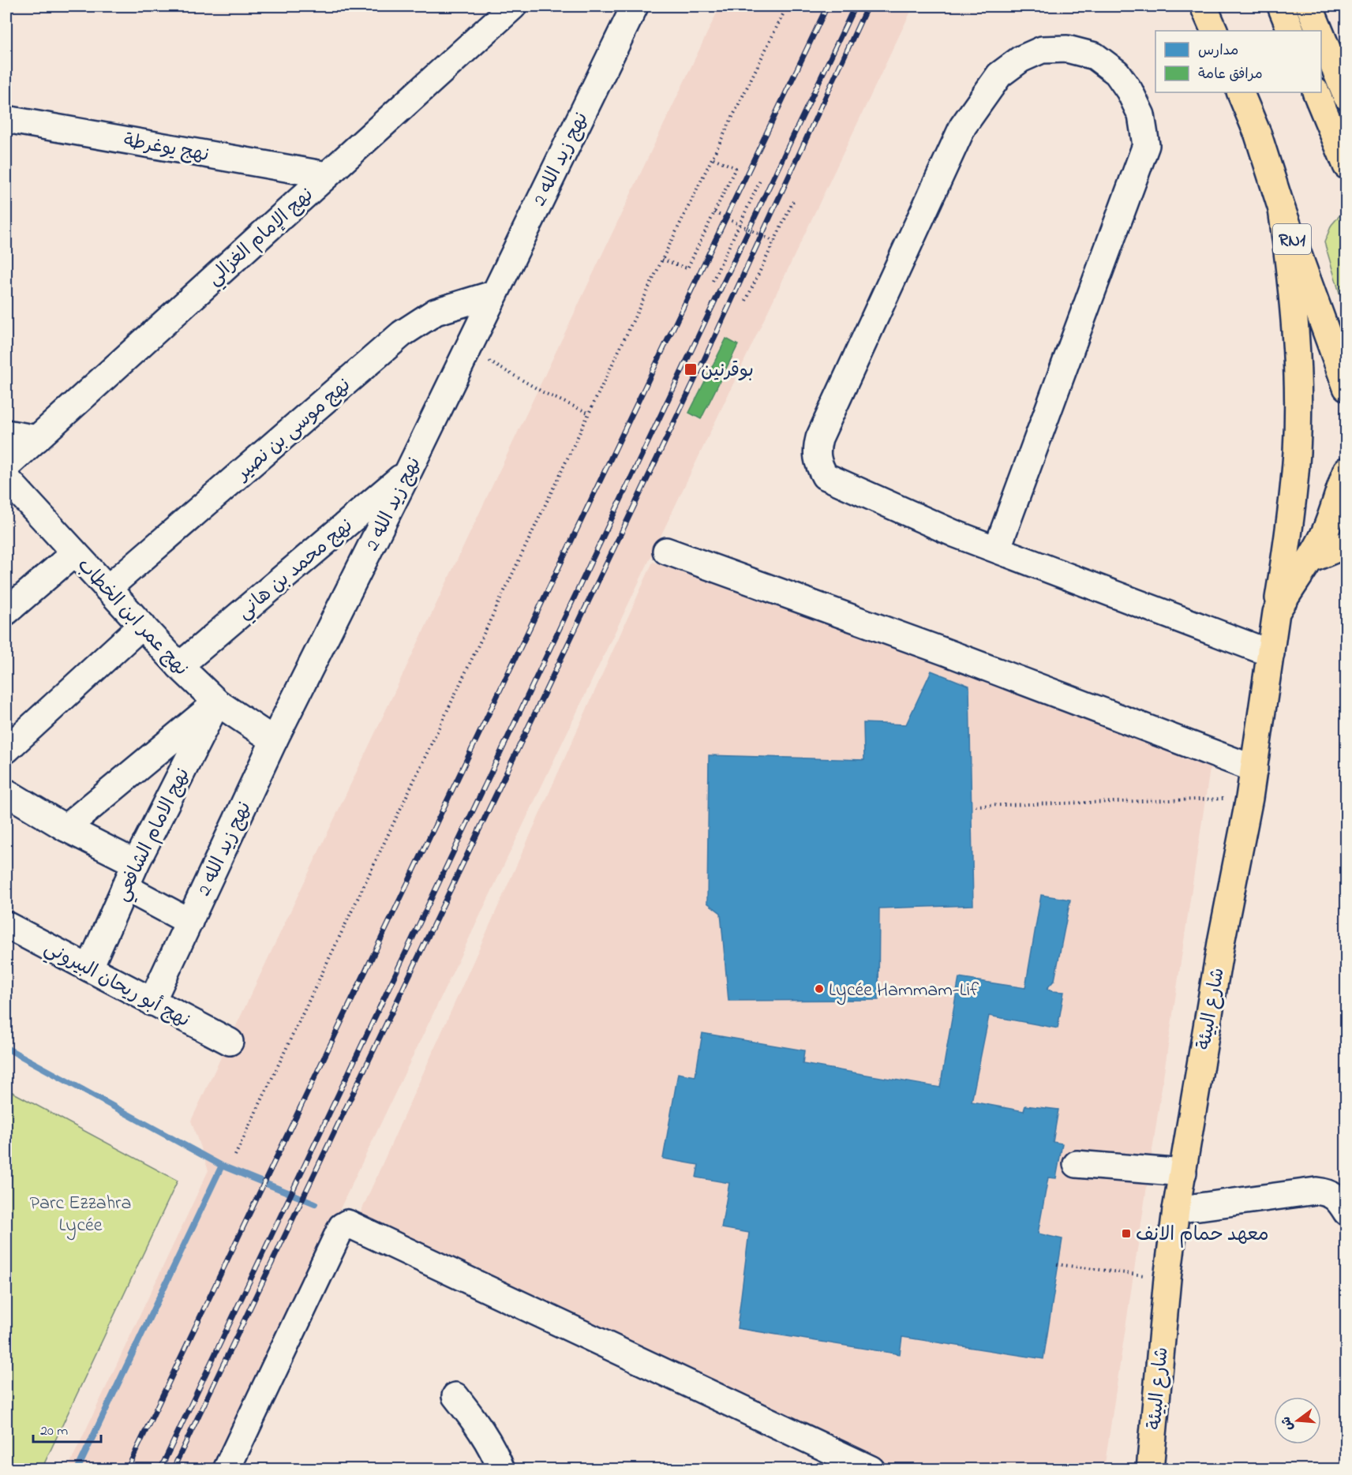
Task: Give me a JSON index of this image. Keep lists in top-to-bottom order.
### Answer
{
  "streets": {
    "main road": ["RN1", "شارع البيئة"],
    "street": [
      "نهج يوغرطة",
      "نهج زيد الله 2",
      "نهج الإمام الغزالي",
      "نهج موسى بن نصير",
      "نهج محمد بن هاني",
      "نهج عمر ابن الخطاب",
      "نهج الامام الشافعي",
      "نهج أبو ريحان البيروني"
    ]
  },
  "crossings": [
    ["نهج يوغرطة", "نهج الإمام الغزالي"],
    ["نهج زيد الله 2", "نهج موسى بن نصير"],
    ["نهج زيد الله 2", "نهج محمد بن هاني"],
    ["نهج زيد الله 2", "نهج عمر ابن الخطاب"],
    ["نهج زيد الله 2", "نهج أبو ريحان البيروني"],
    ["نهج موسى بن نصير", "نهج عمر ابن الخطاب"],
    ["نهج محمد بن هاني", "نهج عمر ابن الخطاب"],
    ["نهج عمر ابن الخطاب", "نهج الامام الشافعي"],
    ["نهج الامام الشافعي", "نهج أبو ريحان البيروني"]
  ],
  "parks": ["Parc Ezzahra Lycée"],
  "places": {
    "transit": ["بوقرنين", "معهد حمام الانف"],
    "other": ["Lycée Hammam-Lif"]
  },
  "legend": ["مدارس", "مرافق عامة"],
  "scale_bar": "20 m",
  "north": "left"
}
